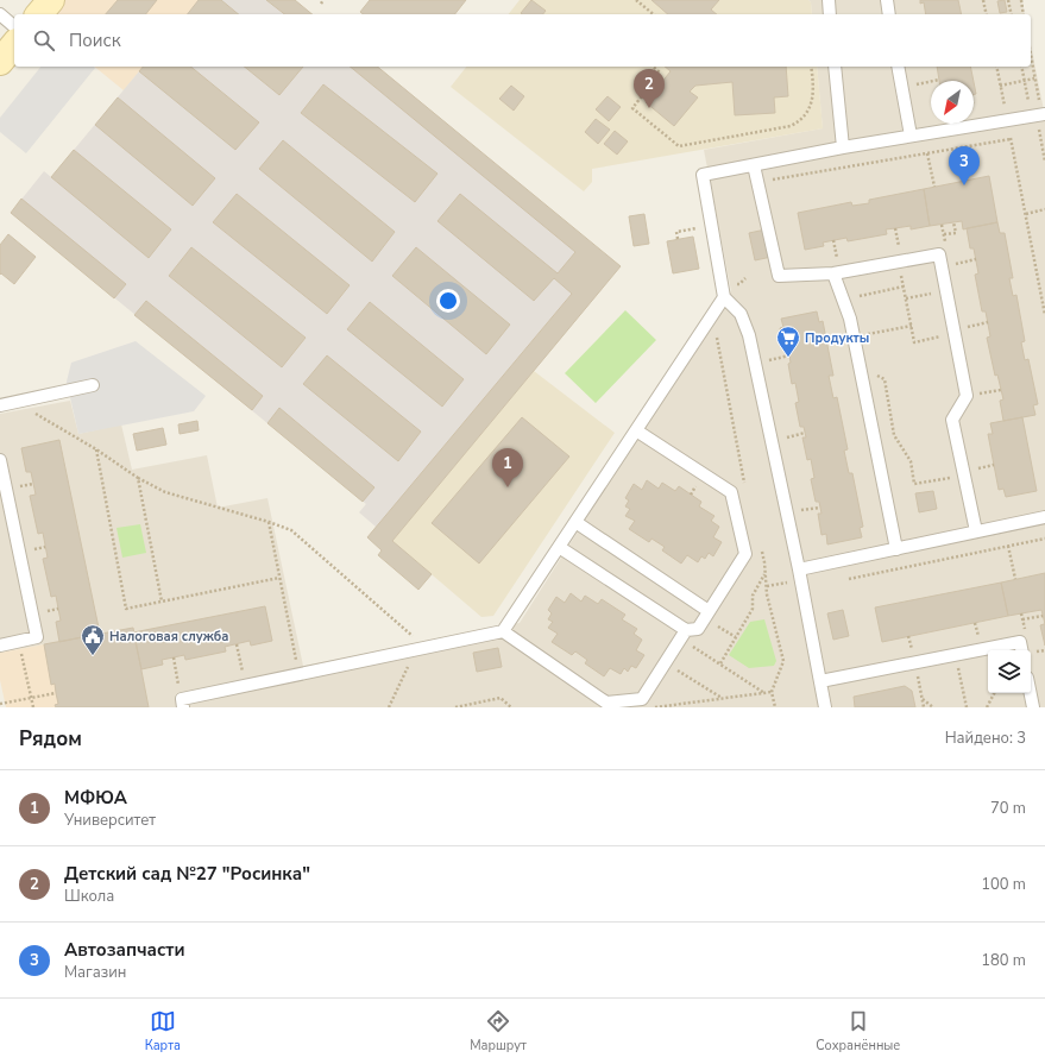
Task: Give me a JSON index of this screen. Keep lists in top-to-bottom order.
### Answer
{
  "places": {
    "supermarket": ["Продукты"],
    "public building": ["Налоговая служба"]
  },
  "north": "bottom left",
  "page": {
    "search": "Поиск",
    "pins": ["2", "3", "1"],
    "heading": ["Рядом", "Найдено: 3"],
    "list": [
      {
        "mark": "1",
        "name": "МФЮА",
        "note": "Университет",
        "value": "70 m"
      },
      {
        "mark": "2",
        "name": "Детский сад №27 \"Росинка\"",
        "note": "Школа",
        "value": "100 m"
      },
      {
        "mark": "3",
        "name": "Автозапчасти",
        "note": "Магазин",
        "value": "180 m"
      }
    ],
    "nav": ["Карта", "Маршрут", "Сохранённые"]
  }
}
